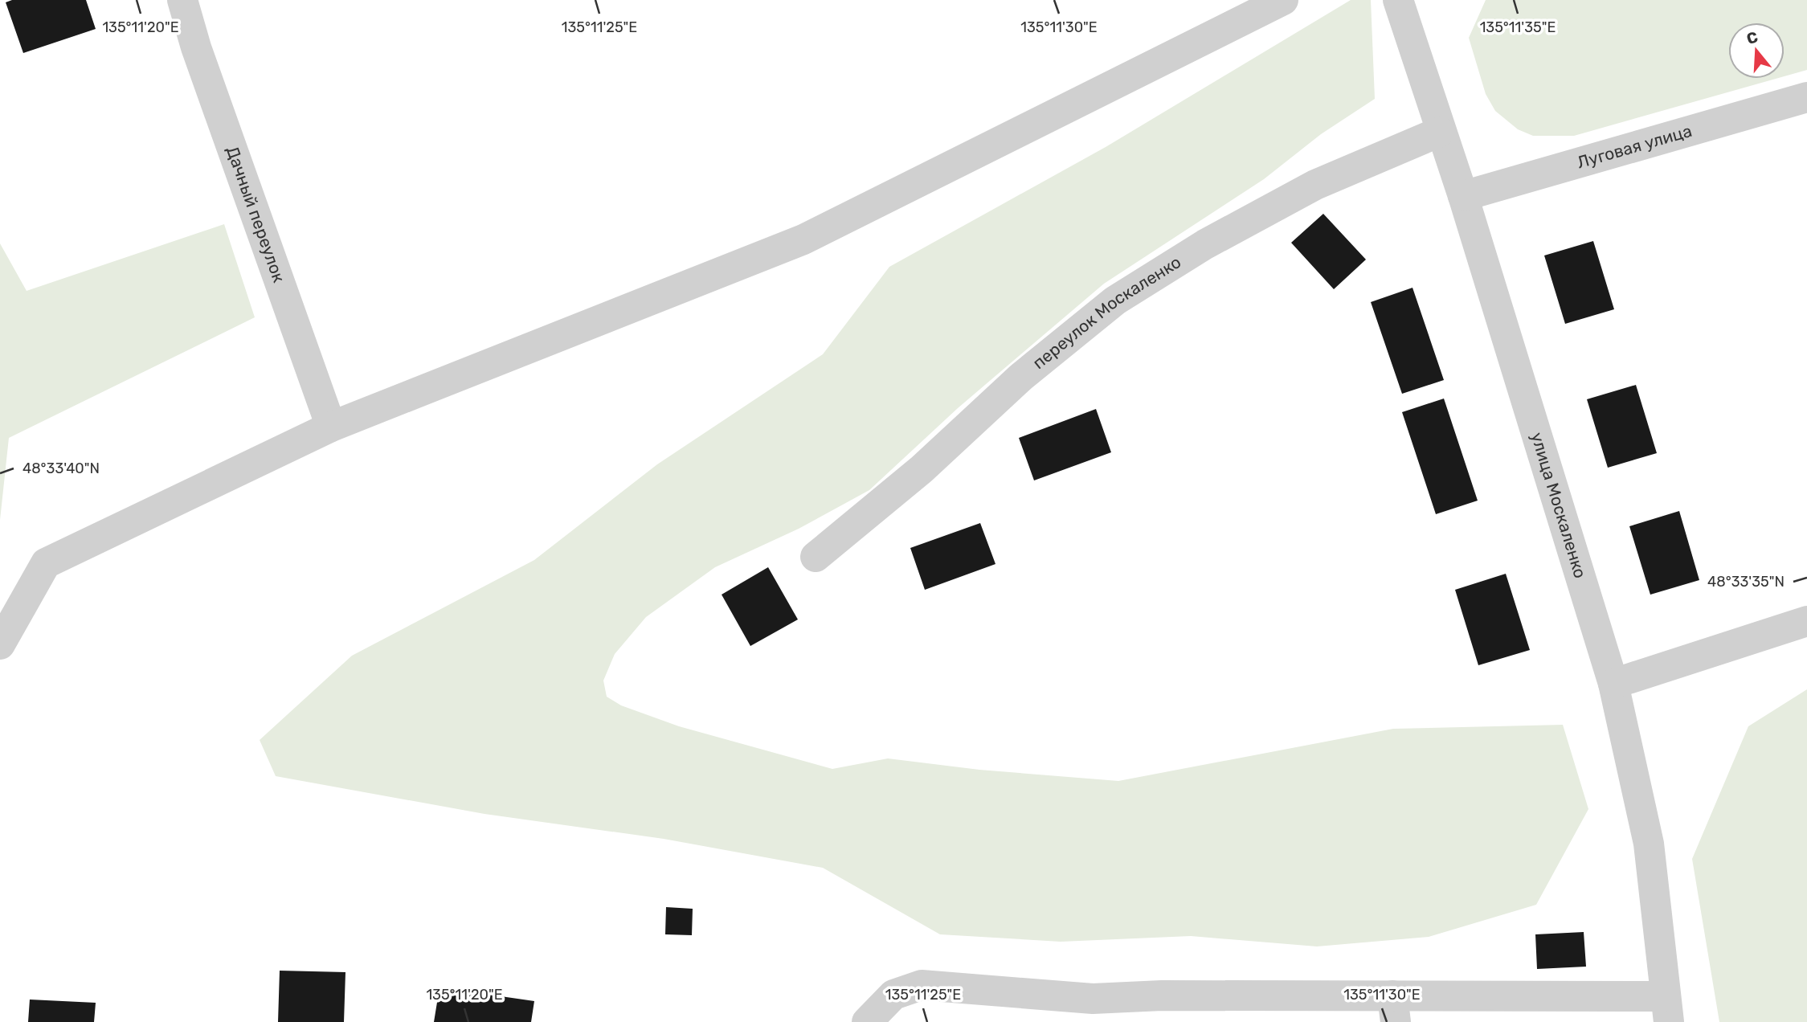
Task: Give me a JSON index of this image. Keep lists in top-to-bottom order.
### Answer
{
  "streets": {
    "street": [
      "Луговая улица",
      "Дачный переулок",
      "переулок Москаленко",
      "улица Москаленко"
    ]
  },
  "crossings": [
    ["Луговая улица", "улица Москаленко"],
    ["переулок Москаленко", "улица Москаленко"]
  ],
  "north": "top",
  "coordinates": [
    "135°11'20\"E",
    "135°11'25\"E",
    "135°11'30\"E",
    "135°11'35\"E",
    "48°33'40\"N",
    "48°33'35\"N"
  ]
}
